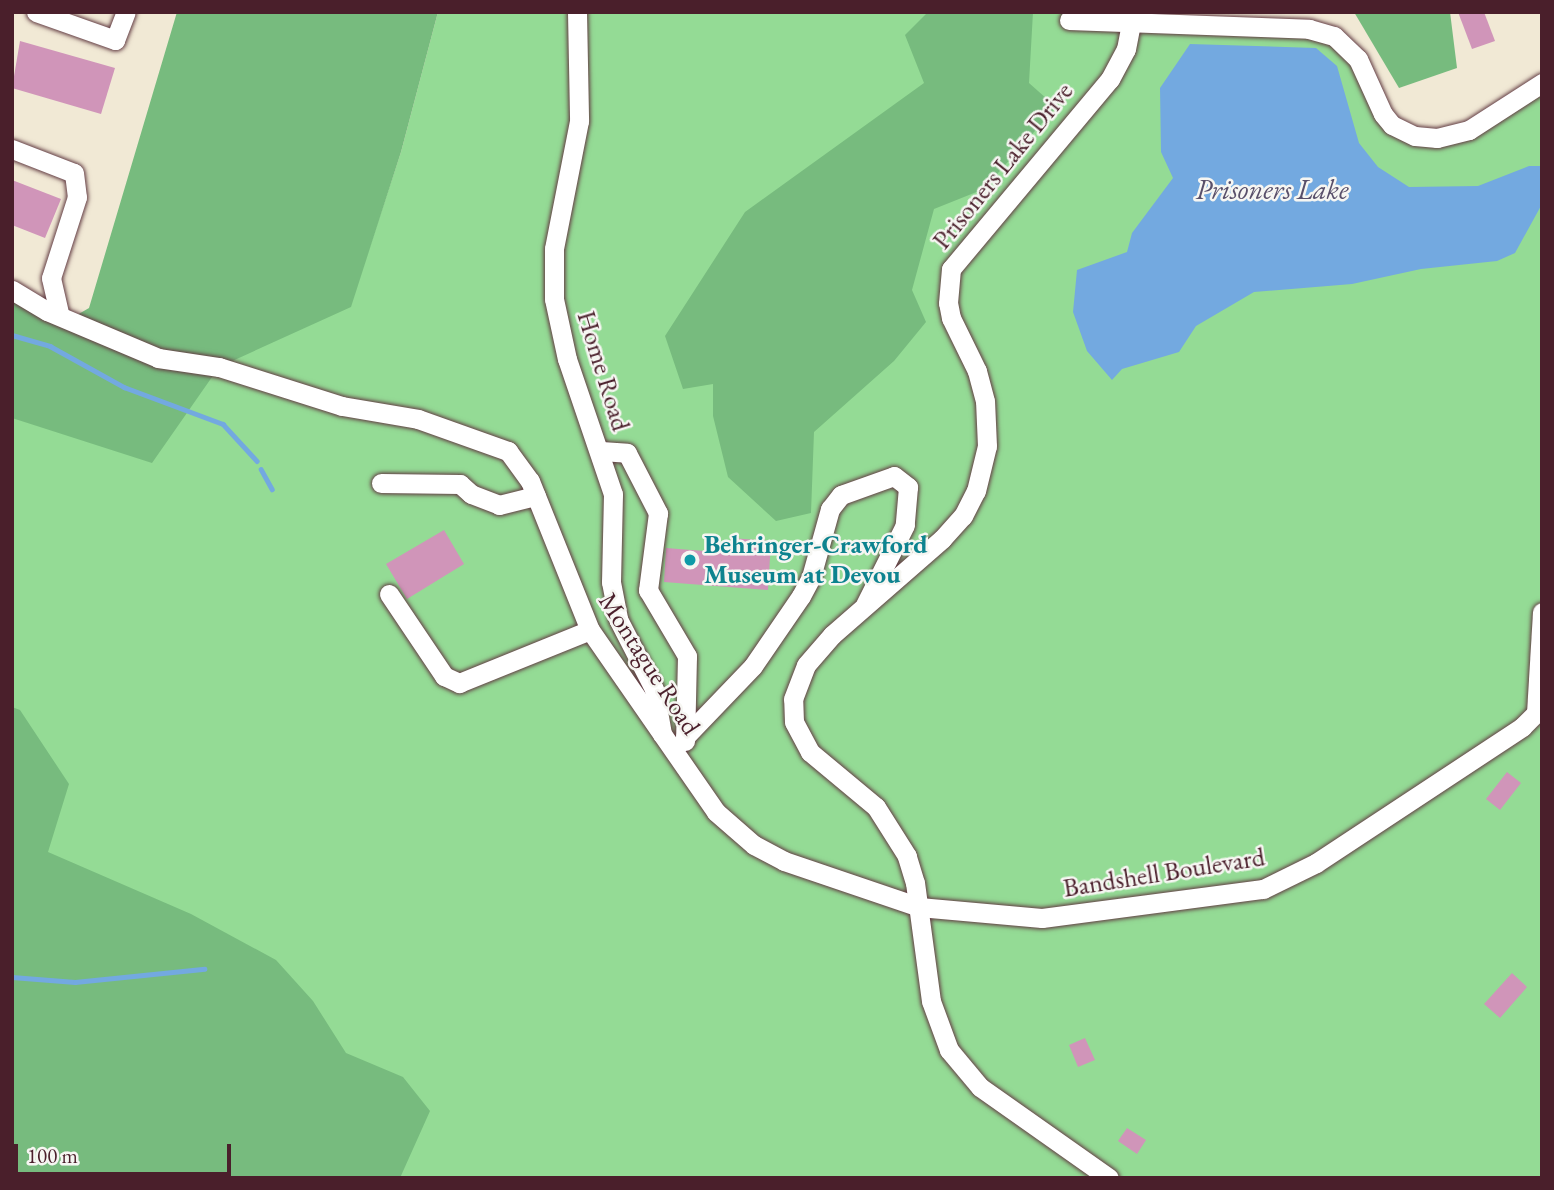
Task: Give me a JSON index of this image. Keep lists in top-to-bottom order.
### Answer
{
  "streets": {
    "street": [
      "Prisoners Lake Drive",
      "Home Road",
      "Montague Road",
      "Bandshell Boulevard"
    ]
  },
  "crossings": [
    ["Prisoners Lake Drive", "Montague Road"],
    ["Prisoners Lake Drive", "Bandshell Boulevard"],
    ["Home Road", "Montague Road"],
    ["Montague Road", "Bandshell Boulevard"]
  ],
  "water": ["Prisoners Lake"],
  "places": ["Behringer-Crawford Museum at Devou"],
  "scale_bar": "100 m"
}
